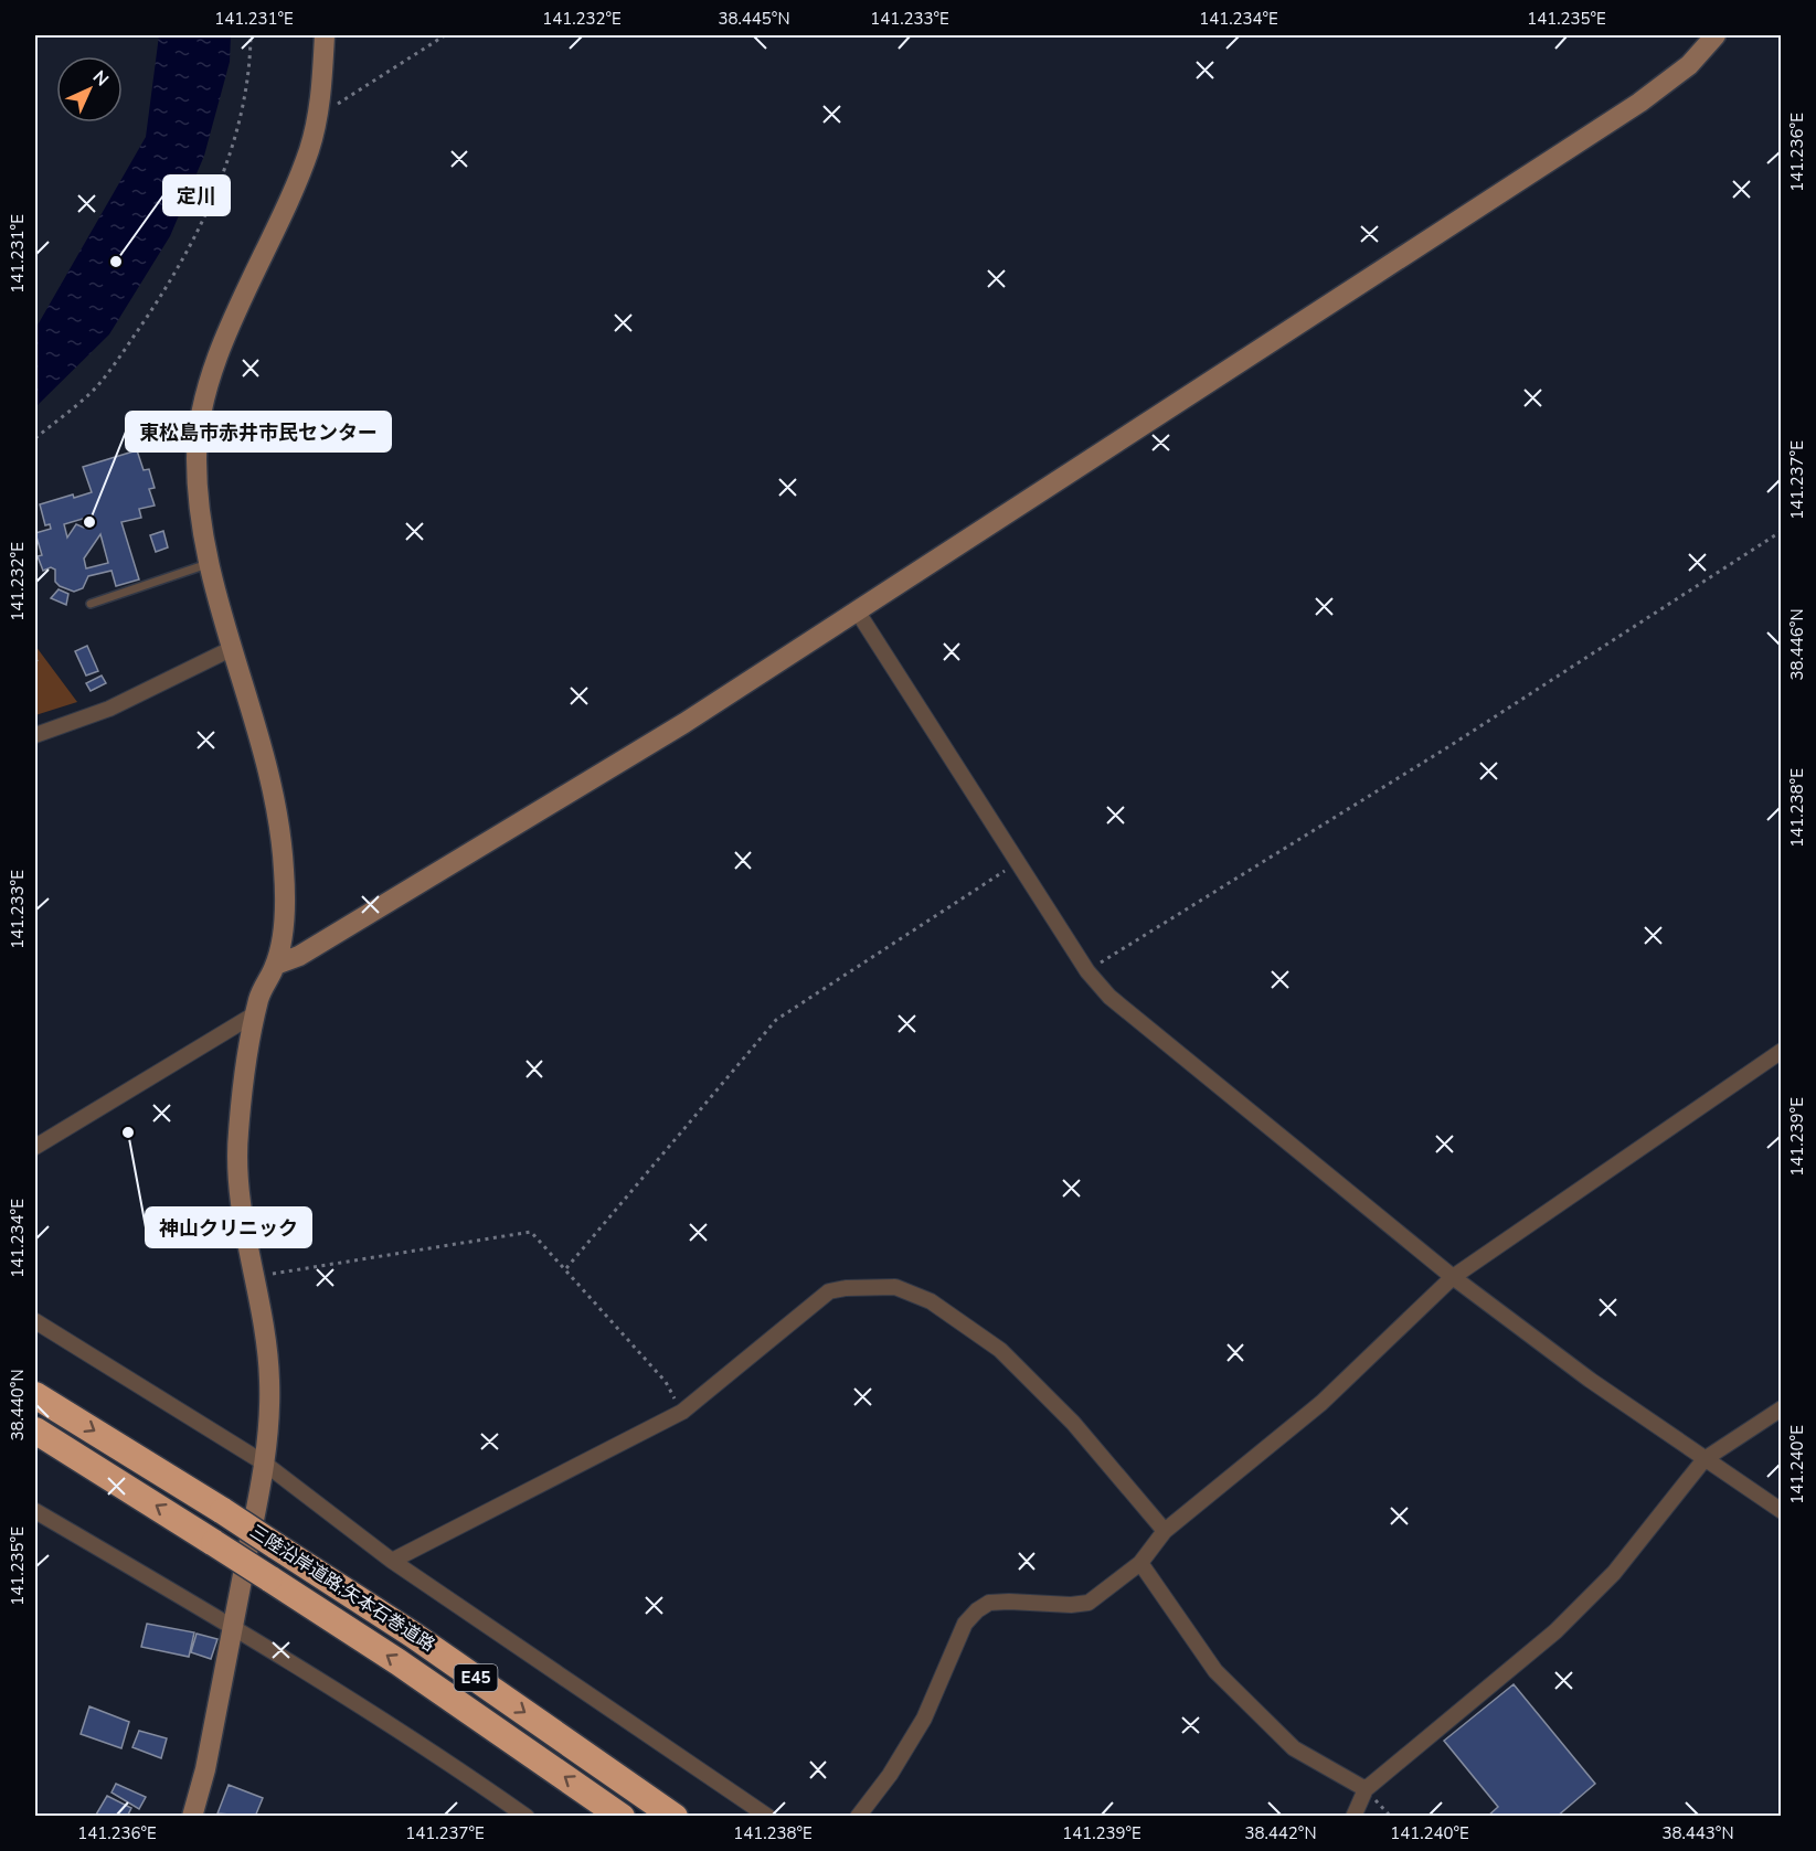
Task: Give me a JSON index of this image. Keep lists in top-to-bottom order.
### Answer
{
  "streets": {
    "highway": ["三陸沿岸道路;矢本石巻道路", "E45"]
  },
  "places": ["定川", "東松島市赤井市民センター", "神山クリニック"],
  "north": "top right",
  "coordinates": [
    "141.231°E",
    "141.232°E",
    "38.445°N",
    "141.233°E",
    "141.234°E",
    "141.235°E",
    "141.236°E",
    "141.237°E",
    "38.446°N",
    "141.238°E",
    "141.239°E",
    "38.440°N",
    "141.240°E",
    "38.442°N",
    "38.443°N"
  ]
}
